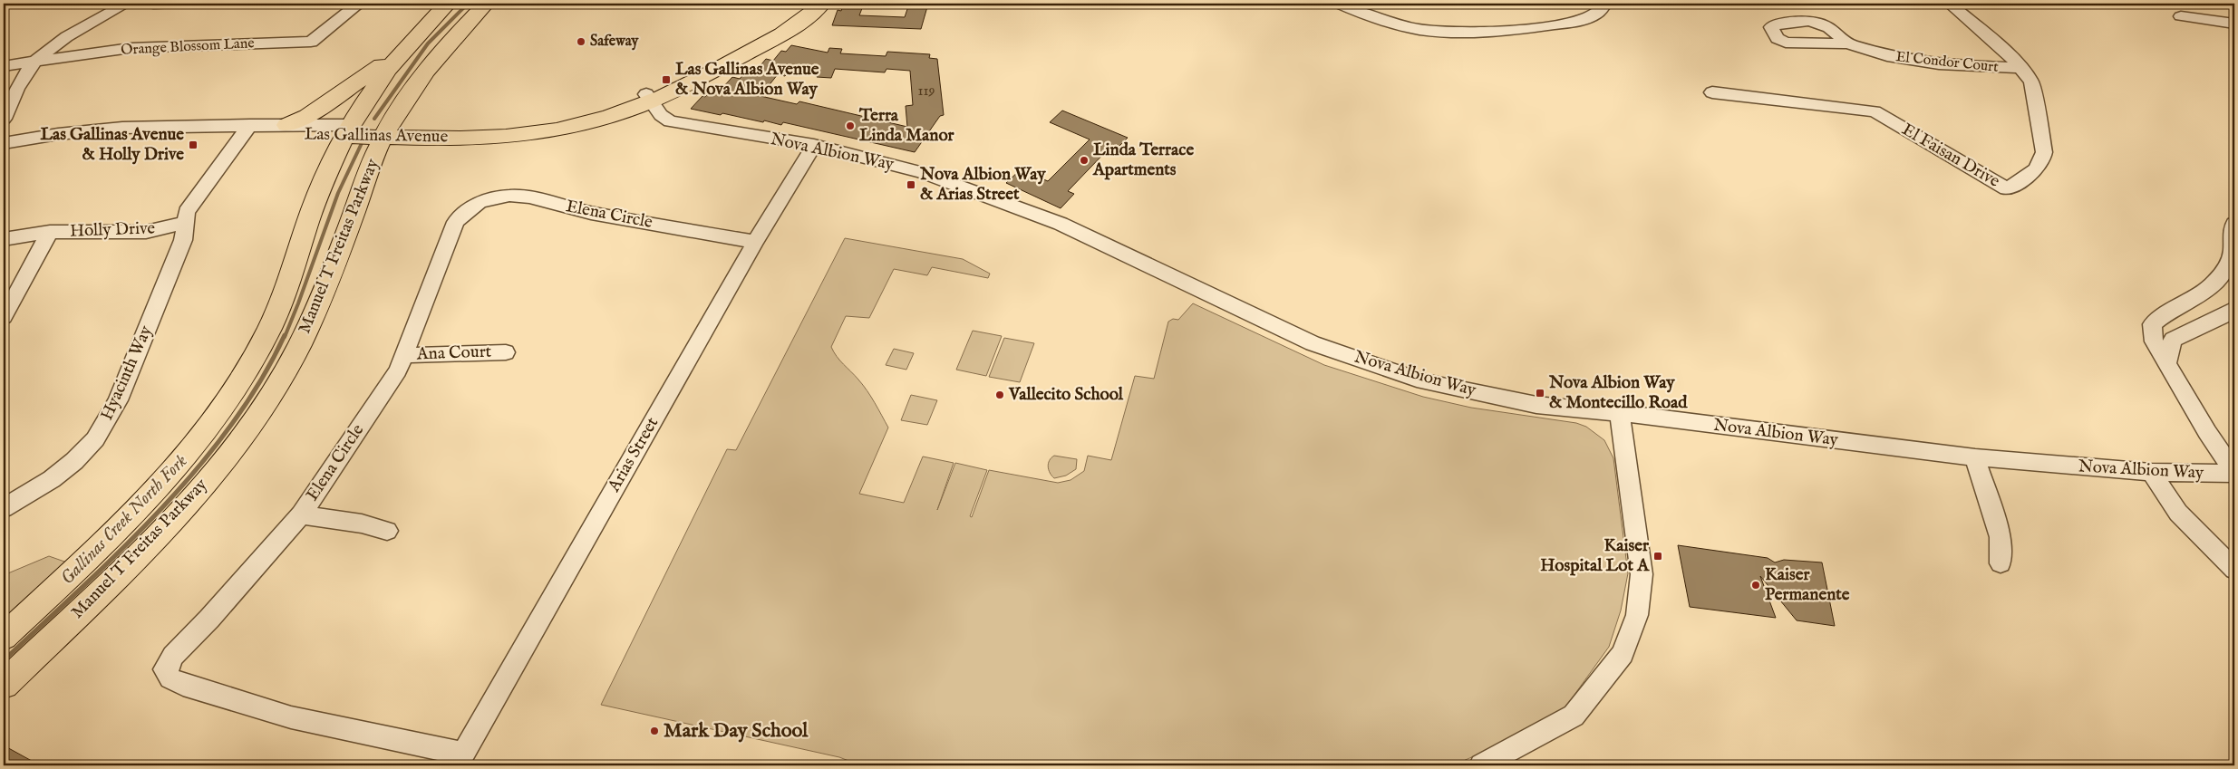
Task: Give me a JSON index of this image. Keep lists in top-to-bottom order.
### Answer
{
  "streets": {
    "main road": ["Las Gallinas Avenue", "Manuel T Freitas Parkway"],
    "street": [
      "Orange Blossom Lane",
      "El Condor Court",
      "Nova Albion Way",
      "El Faisan Drive",
      "Elena Circle",
      "Holly Drive",
      "Ana Court",
      "Hyacinth Way",
      "Arias Street"
    ]
  },
  "crossings": [
    ["El Condor Court", "El Faisan Drive"],
    ["Las Gallinas Avenue", "Nova Albion Way"],
    ["Las Gallinas Avenue", "Manuel T Freitas Parkway"],
    ["Nova Albion Way", "Arias Street"],
    ["Elena Circle", "Ana Court"],
    ["Elena Circle", "Arias Street"],
    ["Holly Drive", "Hyacinth Way"]
  ],
  "water": ["Gallinas Creek North Fork"],
  "places": {
    "other": [
      "Safeway",
      "Terra Linda Manor",
      "Linda Terrace Apartments",
      "Vallecito School",
      "Kaiser Permanente",
      "Mark Day School"
    ],
    "transit": [
      "Las Gallinas Avenue & Nova Albion Way",
      "Las Gallinas Avenue & Holly Drive",
      "Nova Albion Way & Arias Street",
      "Nova Albion Way & Montecillo Road",
      "Kaiser Hospital Lot A"
    ]
  },
  "house_numbers": ["119"]
}
